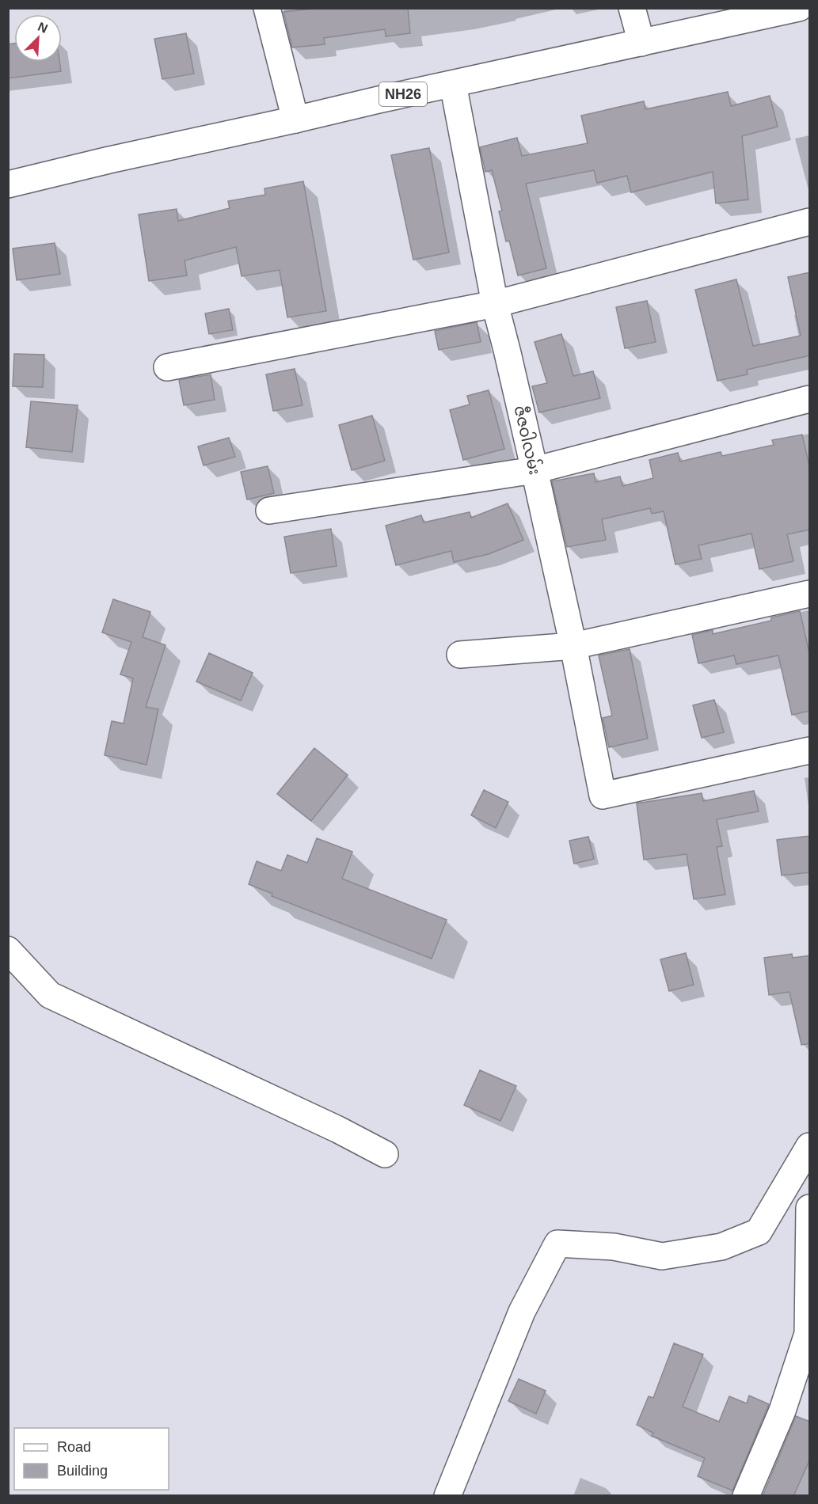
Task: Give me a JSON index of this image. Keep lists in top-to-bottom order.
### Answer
{
  "streets": {
    "main road": ["NH26", "ဇီဇဝါလမ်း"]
  },
  "crossings": [
    ["NH26", "ဇီဇဝါလမ်း"]
  ],
  "legend": ["Road", "Building"],
  "north": "top right"
}
